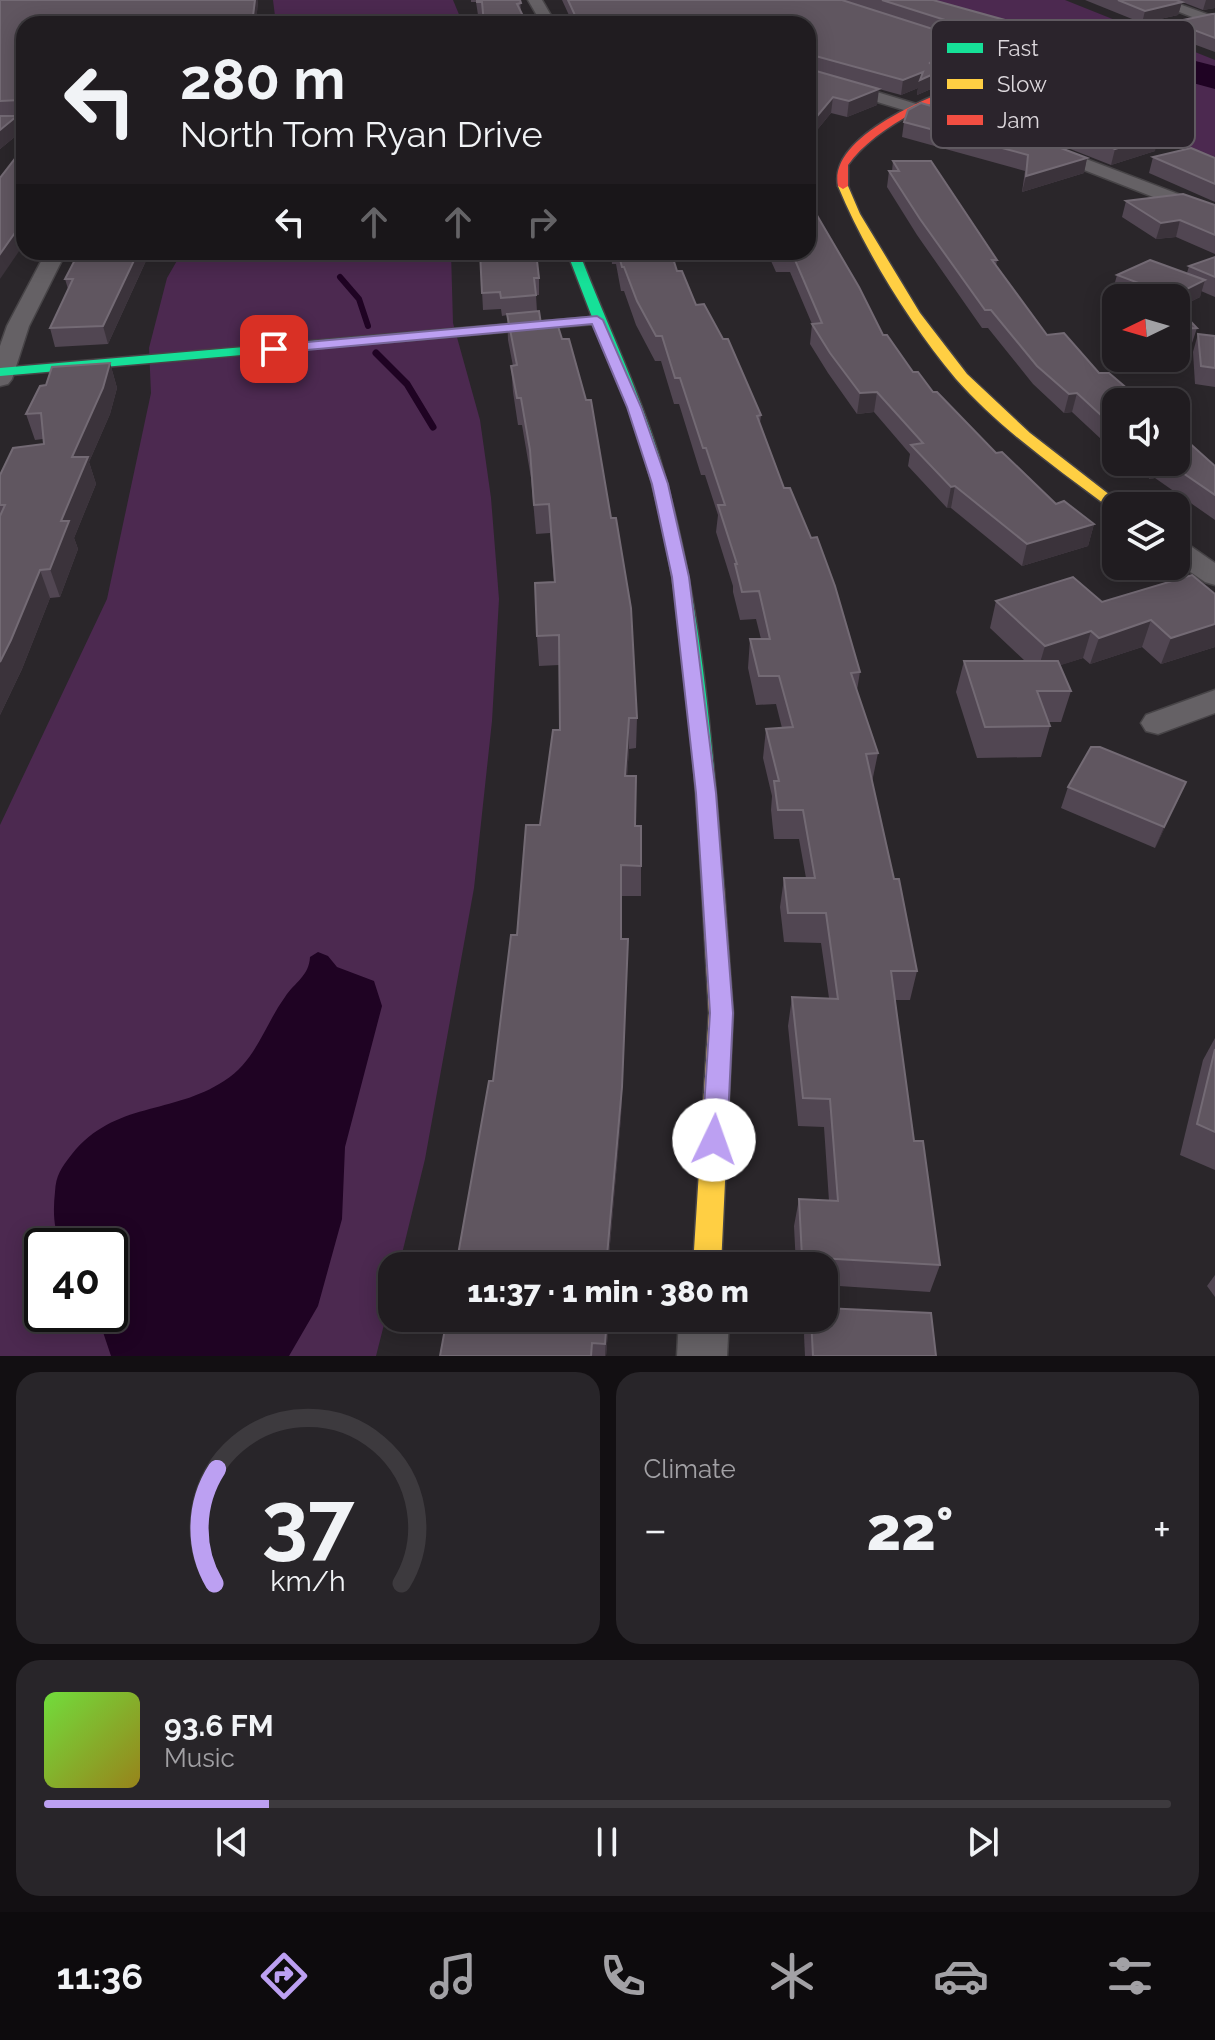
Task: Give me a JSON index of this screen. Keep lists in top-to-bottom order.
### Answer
{
  "legend": ["Fast", "Slow", "Jam"],
  "north": "left",
  "page": {
    "turn": ["280 m", "North Tom Ryan Drive"],
    "limit": "40",
    "trip": "11:37 · 1 min · 380 m",
    "tile": "Climate",
    "heat": ["−", "22°", "+"],
    "song": ["93.6 FM", "Music"],
    "tabs": "11:36",
    "gauge": ["37", "km/h"]
  }
}
